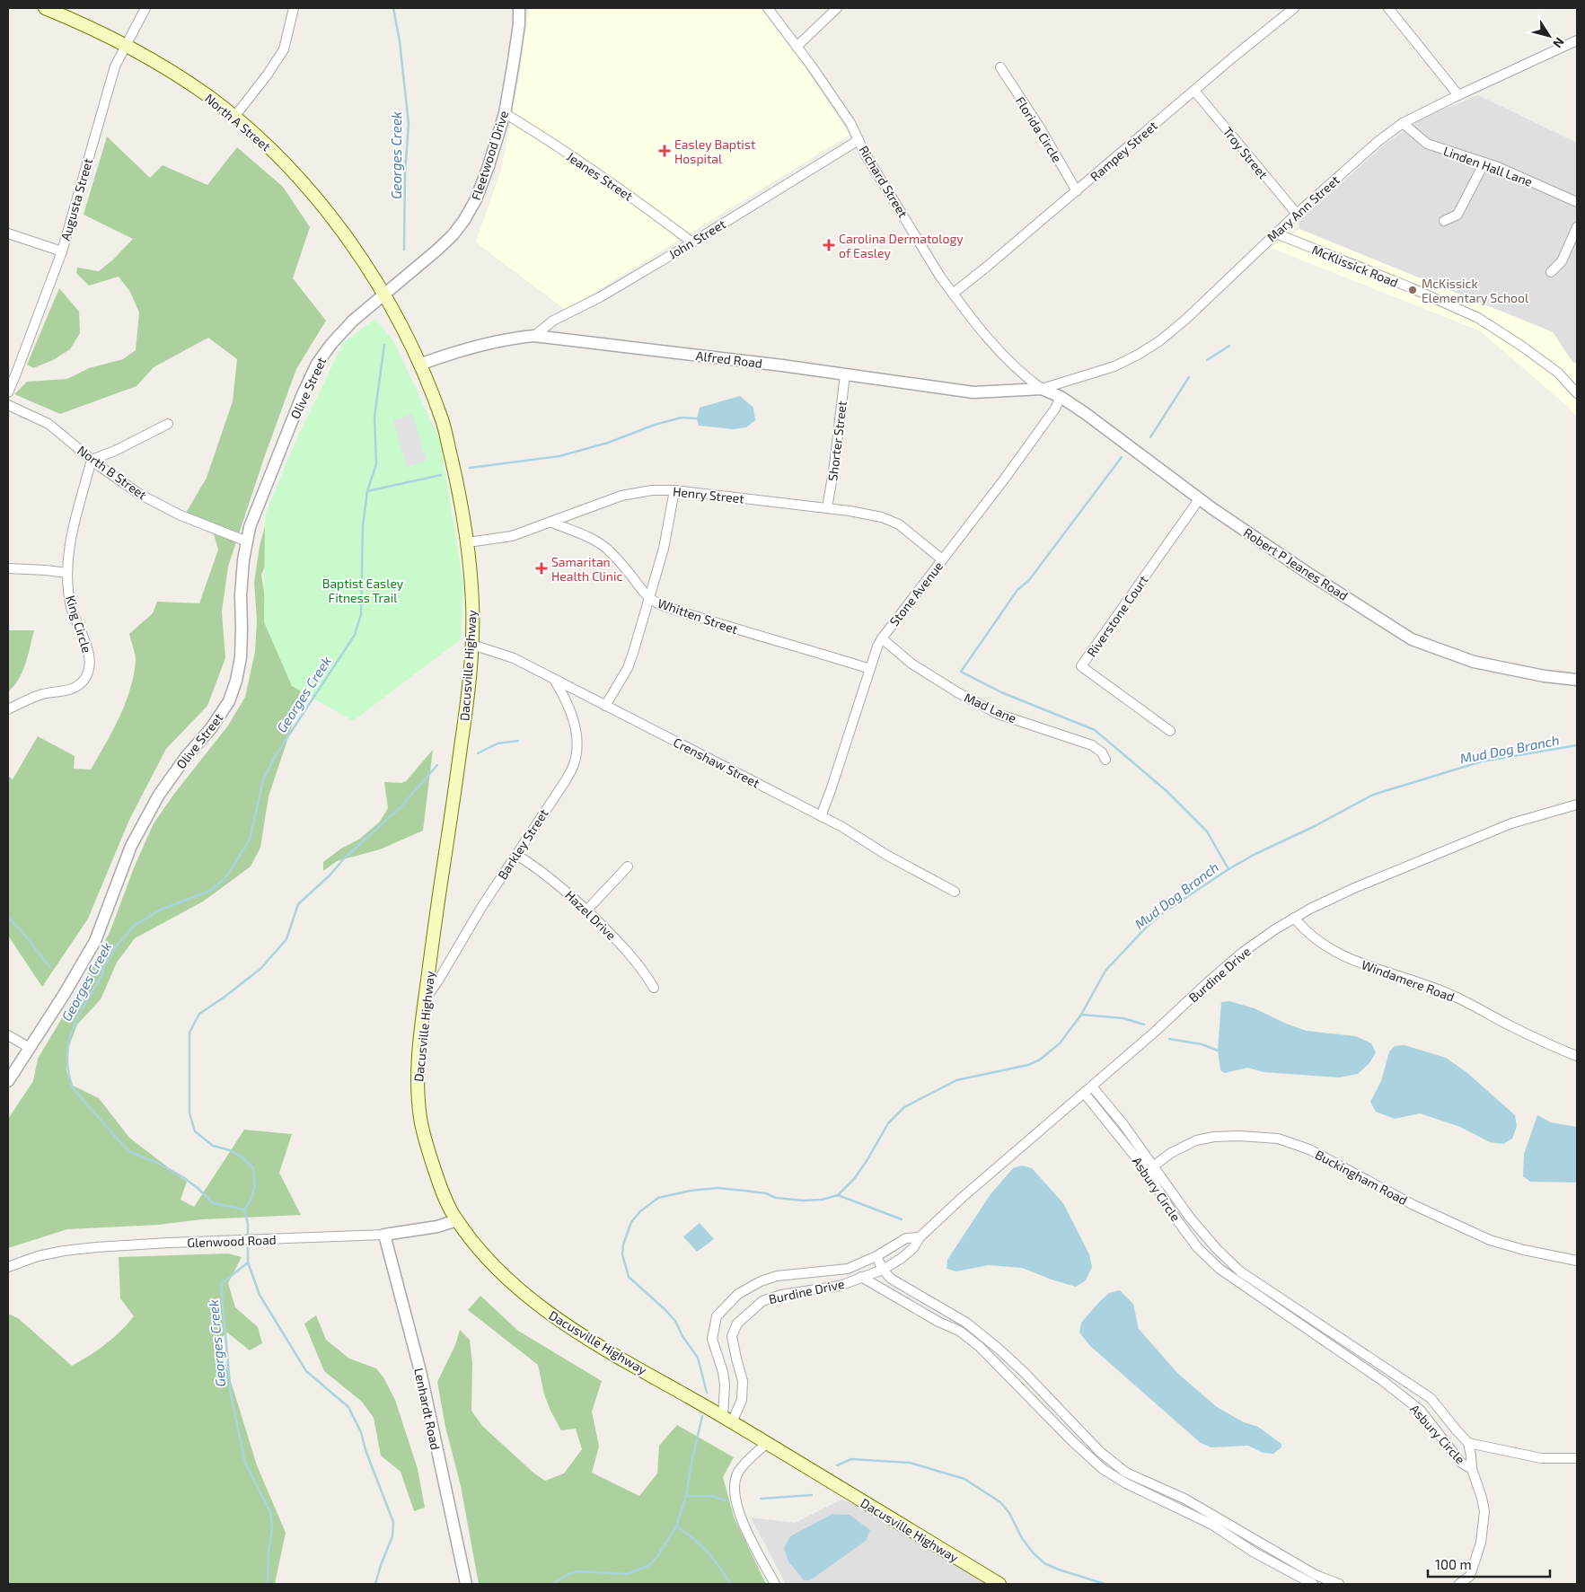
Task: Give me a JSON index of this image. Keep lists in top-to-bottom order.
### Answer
{
  "streets": {
    "main road": ["North A Street", "Dacusville Highway"],
    "street": [
      "Florida Circle",
      "Rampey Street",
      "Troy Street",
      "Fleetwood Drive",
      "Linden Hall Lane",
      "Jeanes Street",
      "Richard Street",
      "Augusta Street",
      "Mary Ann Street",
      "John Street",
      "McKlissick Road",
      "Alfred Road",
      "Olive Street",
      "Shorter Street",
      "North B Street",
      "Henry Street",
      "Robert P Jeanes Road",
      "Stone Avenue",
      "Whitten Street",
      "Riverstone Court",
      "King Circle",
      "Mad Lane",
      "Crenshaw Street",
      "Barkley Street",
      "Hazel Drive",
      "Burdine Drive",
      "Windamere Road",
      "Buckingham Road",
      "Asbury Circle",
      "Glenwood Road",
      "Lenhardt Road"
    ]
  },
  "crossings": [
    ["North A Street", "Fleetwood Drive"],
    ["North A Street", "Augusta Street"],
    ["North A Street", "Olive Street"],
    ["North A Street", "Dacusville Highway"],
    ["Florida Circle", "Rampey Street"],
    ["Rampey Street", "Troy Street"],
    ["Rampey Street", "Richard Street"],
    ["Troy Street", "Mary Ann Street"],
    ["Fleetwood Drive", "Jeanes Street"],
    ["Fleetwood Drive", "Olive Street"],
    ["Fleetwood Drive", "Dacusville Highway"],
    ["Linden Hall Lane", "Mary Ann Street"],
    ["Jeanes Street", "John Street"],
    ["Richard Street", "Mary Ann Street"],
    ["Richard Street", "John Street"],
    ["Richard Street", "Alfred Road"],
    ["Richard Street", "Robert P Jeanes Road"],
    ["Mary Ann Street", "McKlissick Road"],
    ["Mary Ann Street", "Alfred Road"],
    ["Mary Ann Street", "Robert P Jeanes Road"],
    ["John Street", "Alfred Road"],
    ["Alfred Road", "Shorter Street"],
    ["Alfred Road", "Robert P Jeanes Road"],
    ["Alfred Road", "Dacusville Highway"],
    ["Olive Street", "North B Street"],
    ["Olive Street", "Dacusville Highway"],
    ["Shorter Street", "Henry Street"],
    ["North B Street", "King Circle"],
    ["Henry Street", "Stone Avenue"],
    ["Henry Street", "Whitten Street"],
    ["Henry Street", "Dacusville Highway"],
    ["Robert P Jeanes Road", "Stone Avenue"],
    ["Robert P Jeanes Road", "Riverstone Court"],
    ["Stone Avenue", "Whitten Street"],
    ["Stone Avenue", "Mad Lane"],
    ["Stone Avenue", "Crenshaw Street"],
    ["Dacusville Highway", "Crenshaw Street"],
    ["Dacusville Highway", "Barkley Street"],
    ["Dacusville Highway", "Burdine Drive"],
    ["Dacusville Highway", "Glenwood Road"],
    ["Crenshaw Street", "Barkley Street"],
    ["Barkley Street", "Hazel Drive"],
    ["Burdine Drive", "Windamere Road"],
    ["Burdine Drive", "Asbury Circle"],
    ["Buckingham Road", "Asbury Circle"],
    ["Glenwood Road", "Lenhardt Road"]
  ],
  "water": ["Georges Creek", "Mud Dog Branch"],
  "parks": ["Baptist Easley Fitness Trail"],
  "places": {
    "health": ["Easley Baptist Hospital", "Carolina Dermatology of Easley", "Samaritan Health Clinic"],
    "other": ["McKissick Elementary School"]
  },
  "scale_bar": "100 m",
  "north": "bottom right"
}
